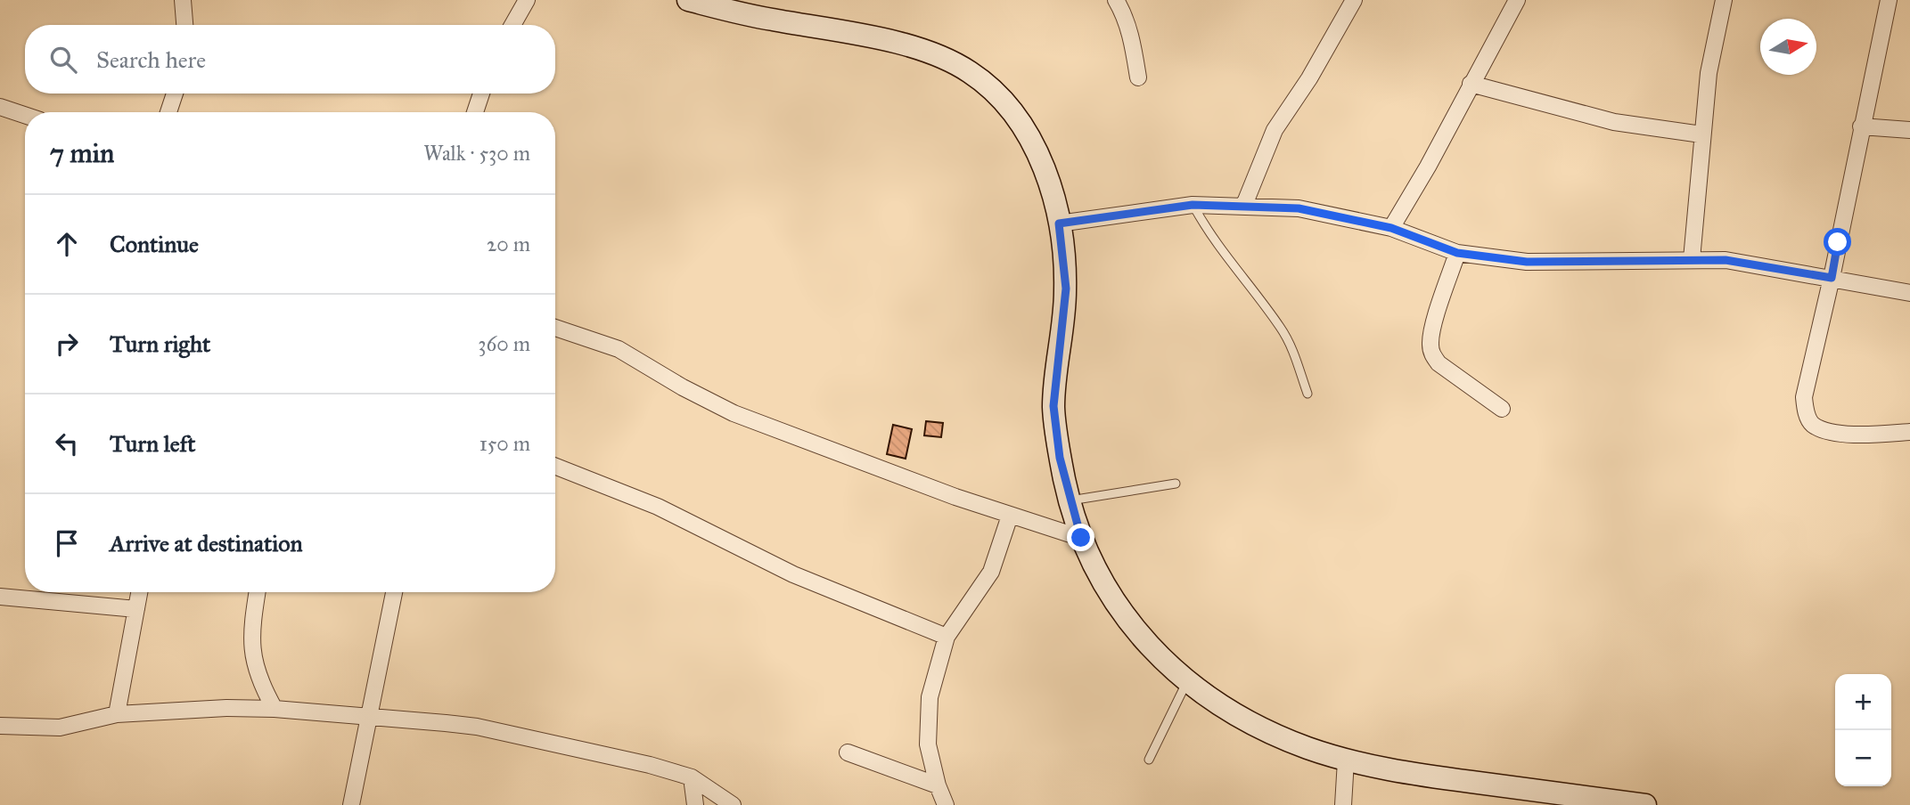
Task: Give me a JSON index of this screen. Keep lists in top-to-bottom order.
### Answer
{
  "north": "right",
  "page": {
    "search": "Search here",
    "heading": ["7 min", "Walk · 530 m"],
    "list": [
      ["Continue", "20 m"],
      ["Turn right", "360 m"],
      ["Turn left", "150 m"],
      "Arrive at destination"
    ],
    "map_buttons": ["+", "−"]
  }
}
